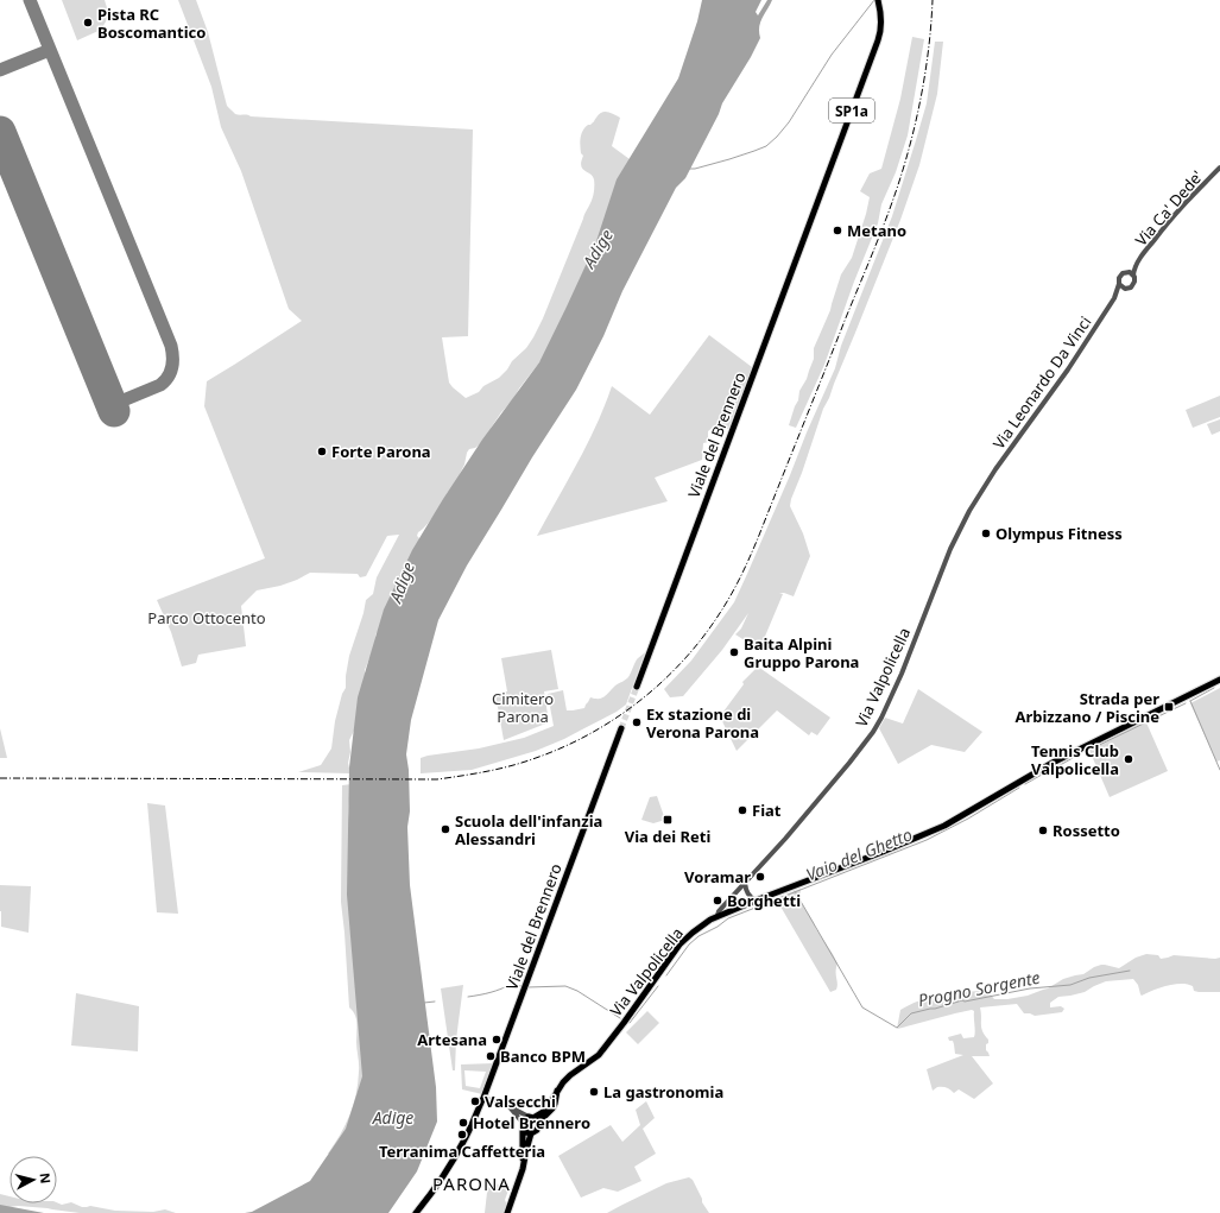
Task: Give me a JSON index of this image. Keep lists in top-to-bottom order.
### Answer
{
  "streets": {
    "main road": ["SP1a", "Viale del Brennero", "Via Valpolicella"],
    "street": ["Via Ca' Dede'", "Via Leonardo Da Vinci"]
  },
  "crossings": [
    ["Via Ca' Dede'", "Via Leonardo Da Vinci"],
    ["Via Leonardo Da Vinci", "Via Valpolicella"]
  ],
  "districts": ["PARONA"],
  "water": ["Adige", "Vaio del Ghetto", "Progno Sorgente"],
  "parks": ["Parco Ottocento", "Cimitero Parona"],
  "places": {
    "other": [
      "Pista RC Boscomantico",
      "Metano",
      "Forte Parona",
      "Olympus Fitness",
      "Baita Alpini Gruppo Parona",
      "Ex stazione di Verona Parona",
      "Tennis Club Valpolicella",
      "Fiat",
      "Scuola dell'infanzia Alessandri",
      "Rossetto",
      "Voramar",
      "Borghetti",
      "Artesana",
      "Banco BPM",
      "La gastronomia",
      "Valsecchi",
      "Hotel Brennero",
      "Terranima Caffetteria"
    ],
    "transit": ["Strada per Arbizzano / Piscine", "Via dei Reti"]
  },
  "north": "right"
}
